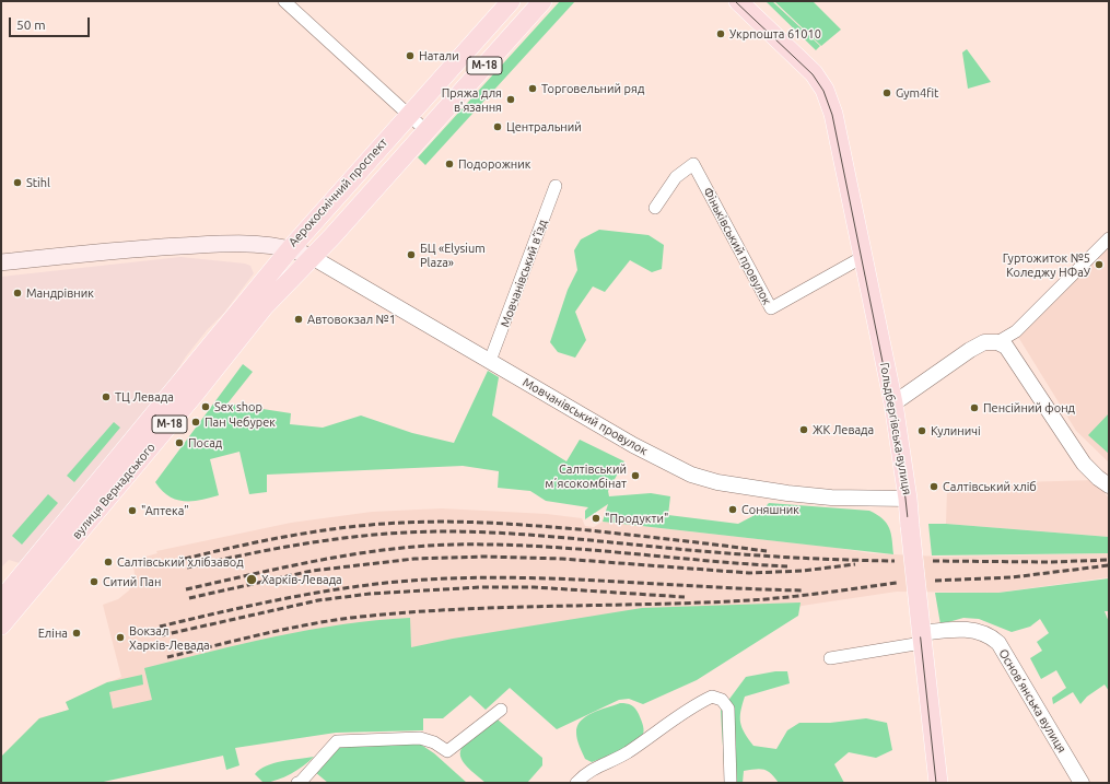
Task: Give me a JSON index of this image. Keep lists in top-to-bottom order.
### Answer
{
  "streets": {
    "main road": [
      "М-18",
      "Аерокосмічний проспект",
      "Мовчанівський провулок",
      "Гольдбергівська вулиця",
      "вулиця Вернадського"
    ],
    "street": ["Фіньківський провулок", "Мовчанівський в’їзд", "Основ’янська вулиця"]
  },
  "crossings": [
    ["Аерокосмічний проспект", "Мовчанівський провулок"],
    ["Аерокосмічний проспект", "вулиця Вернадського"],
    ["Фіньківський провулок", "Гольдбергівська вулиця"],
    ["Мовчанівський в’їзд", "Мовчанівський провулок"],
    ["Мовчанівський провулок", "Гольдбергівська вулиця"],
    ["Мовчанівський провулок", "вулиця Вернадського"],
    ["Гольдбергівська вулиця", "Основ’янська вулиця"]
  ],
  "places": [
    "Укрпошта 61010",
    "Натали",
    "Торговельний ряд",
    "Gym4fit",
    "Пряжа для в'язання",
    "Центральний",
    "Подорожник",
    "Stihl",
    "БЦ «Elysium Plaza»",
    "Гуртожиток №5 Коледжу НФаУ",
    "Мандрівник",
    "Автовокзал №1",
    "ТЦ Левада",
    "Sex shop",
    "Пенсійний фонд",
    "Пан Чебурек",
    "ЖК Левада",
    "Кулиничі",
    "Посад",
    "Салтівський мʼясокомбінат",
    "Салтівський хліб",
    "Соняшник",
    "\"Аптека\"",
    "\"Продукти\"",
    "Салтівський хлібзавод",
    "Харків-Левада",
    "Ситий Пан",
    "Еліна",
    "Вокзал Харків-Левада"
  ],
  "scale_bar": "50 m"
}
